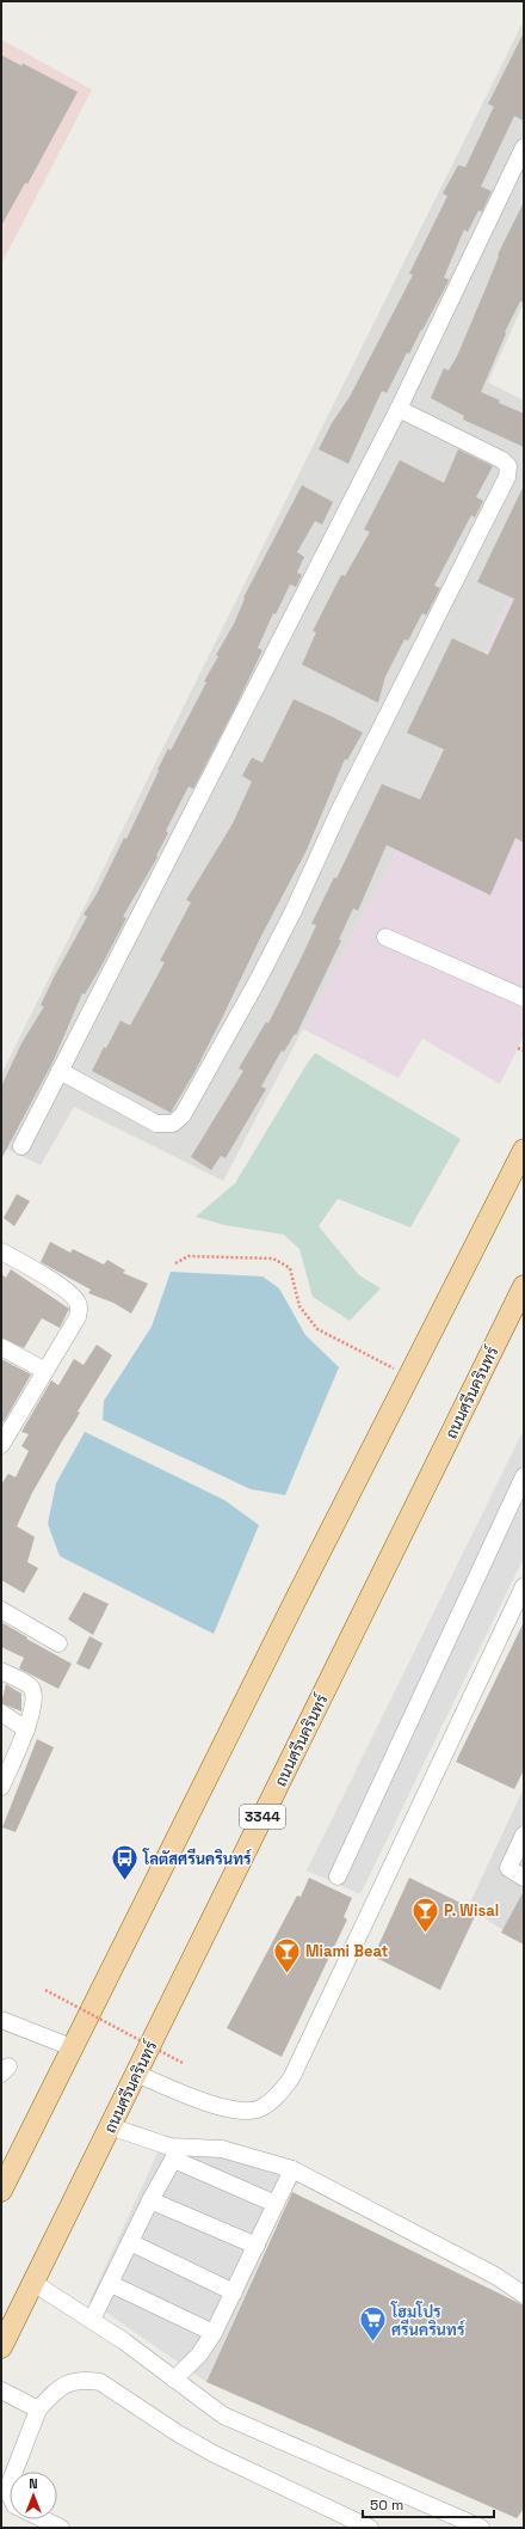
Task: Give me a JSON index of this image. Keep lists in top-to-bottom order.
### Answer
{
  "streets": {
    "main road": ["ถนนศรีนครินทร์", "3344"]
  },
  "places": {
    "bus stop": ["โลตัสศรีนครินทร์"],
    "bar": ["P. Wisal", "Miami Beat"],
    "supermarket": ["โฮมโปร ศรีนครินทร์"]
  },
  "scale_bar": "50 m",
  "north": "top"
}
